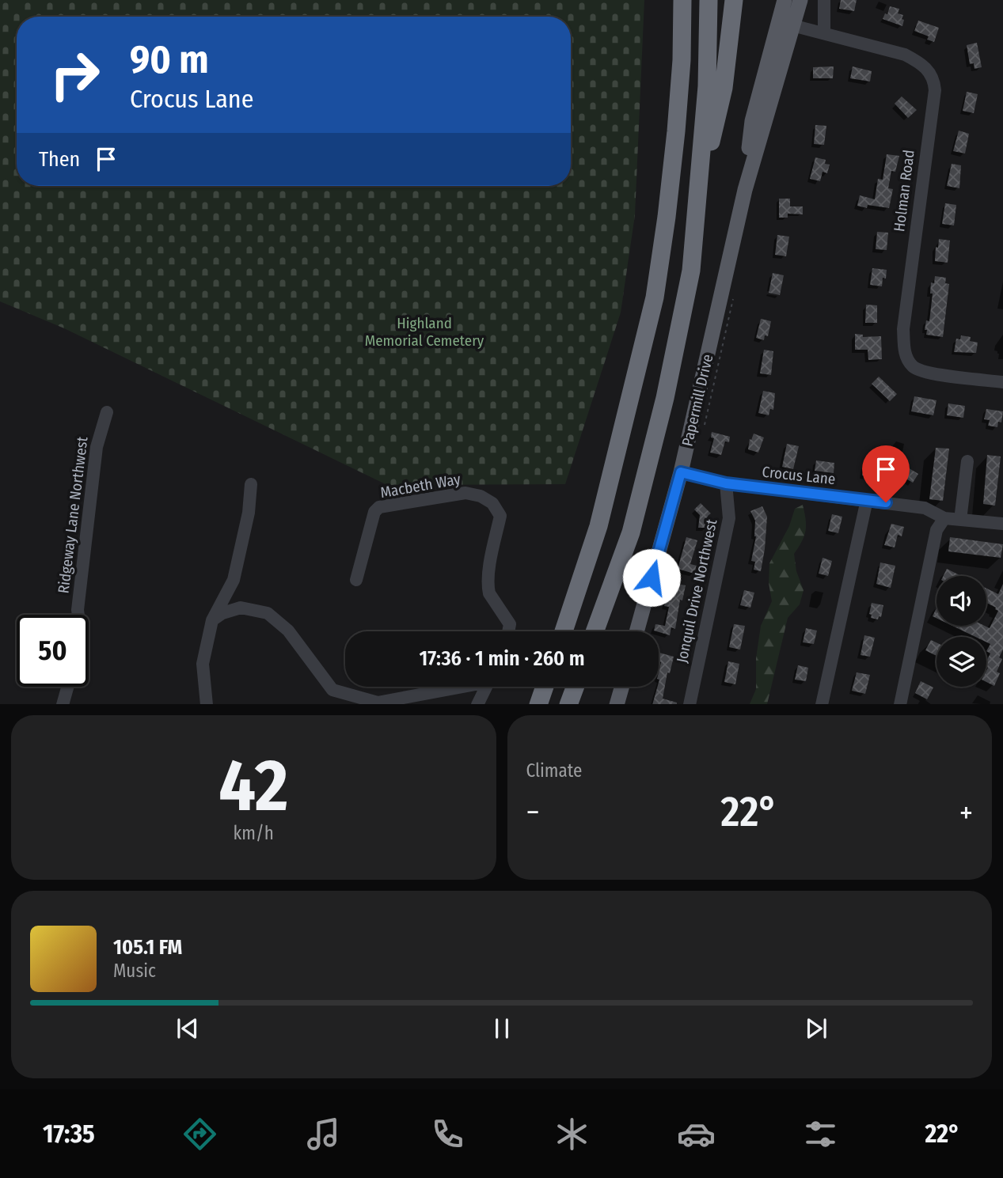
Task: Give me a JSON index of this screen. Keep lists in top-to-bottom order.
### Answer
{
  "streets": {
    "main road": ["Papermill Drive"],
    "street": [
      "Holman Road",
      "Crocus Lane",
      "Macbeth Way",
      "Ridgeway Lane Northwest",
      "Jonquil Drive Northwest"
    ]
  },
  "crossings": [
    ["Holman Road", "Papermill Drive"],
    ["Papermill Drive", "Crocus Lane"],
    ["Crocus Lane", "Jonquil Drive Northwest"]
  ],
  "parks": ["Highland Memorial Cemetery"],
  "page": {
    "turn": ["90 m", "Crocus Lane"],
    "then": "Then",
    "limit": "50",
    "trip": "17:36 · 1 min · 260 m",
    "tile": [
      ["42", "km/h"],
      "Climate"
    ],
    "heat": ["−", "22°", "+"],
    "song": ["105.1 FM", "Music"],
    "tabs": ["17:35", "22°"]
  }
}
